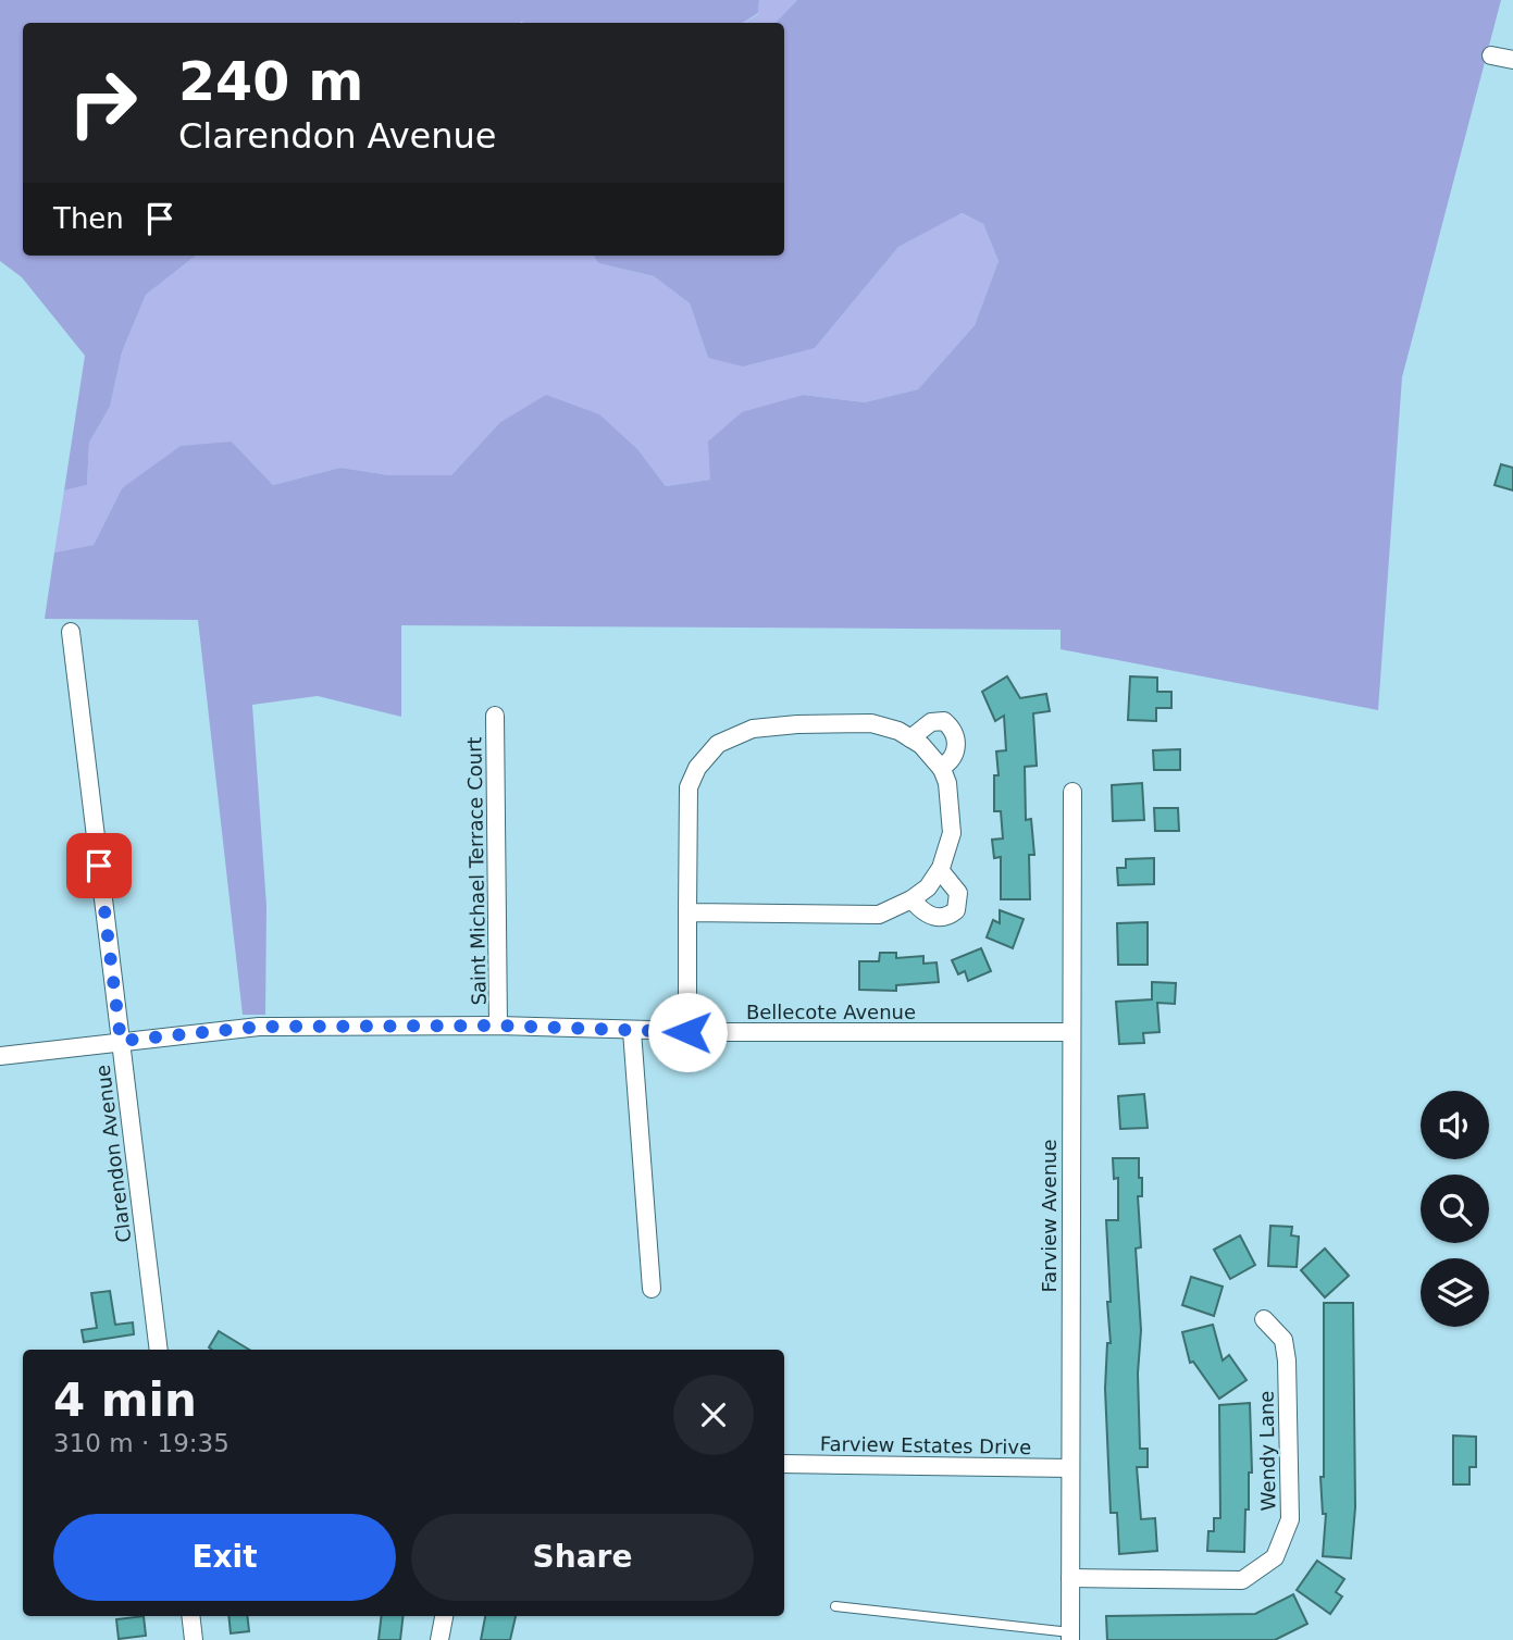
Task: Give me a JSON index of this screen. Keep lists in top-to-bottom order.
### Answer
{
  "streets": {
    "street": [
      "Saint Michael Terrace Court",
      "Bellecote Avenue",
      "Clarendon Avenue",
      "Farview Avenue",
      "Farview Estates Drive",
      "Wendy Lane"
    ]
  },
  "crossings": [
    ["Saint Michael Terrace Court", "Bellecote Avenue"],
    ["Bellecote Avenue", "Clarendon Avenue"],
    ["Bellecote Avenue", "Farview Avenue"],
    ["Farview Avenue", "Farview Estates Drive"],
    ["Farview Avenue", "Wendy Lane"]
  ],
  "page": {
    "turn": ["240 m", "Clarendon Avenue"],
    "then": "Then",
    "heading": ["4 min", "310 m · 19:35"],
    "buttons": ["Exit", "Share"]
  }
}
